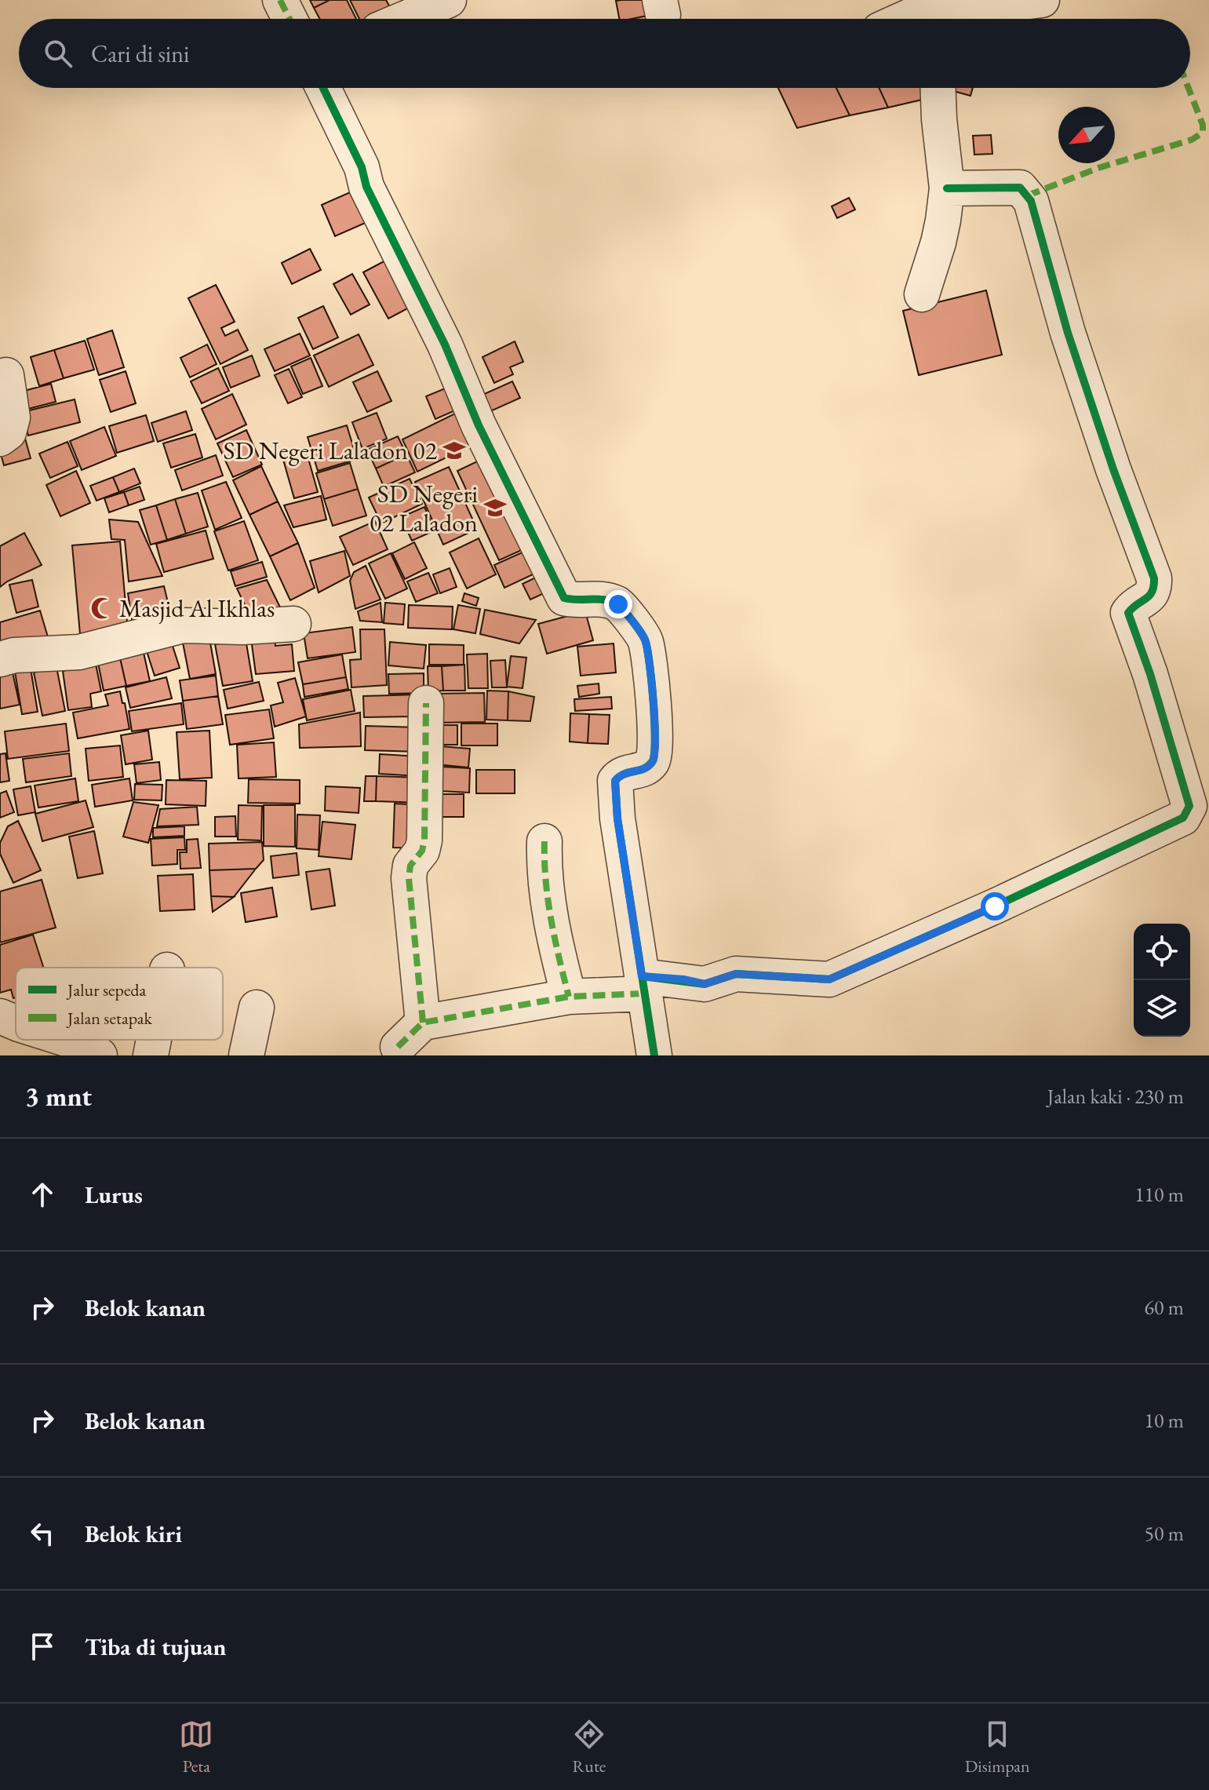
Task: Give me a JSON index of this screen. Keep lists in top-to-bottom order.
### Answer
{
  "places": {
    "school or university": ["SD Negeri Laladon 02", "SD Negeri 02 Laladon"],
    "mosque": ["Masjid Al Ikhlas"]
  },
  "legend": ["Jalur sepeda", "Jalan setapak"],
  "north": "bottom left",
  "page": {
    "search": "Cari di sini",
    "heading": ["3 mnt", "Jalan kaki · 230 m"],
    "list": [
      ["Lurus", "110 m"],
      ["Belok kanan", "60 m"],
      ["Belok kanan", "10 m"],
      ["Belok kiri", "50 m"],
      "Tiba di tujuan"
    ],
    "nav": ["Peta", "Rute", "Disimpan"]
  }
}
